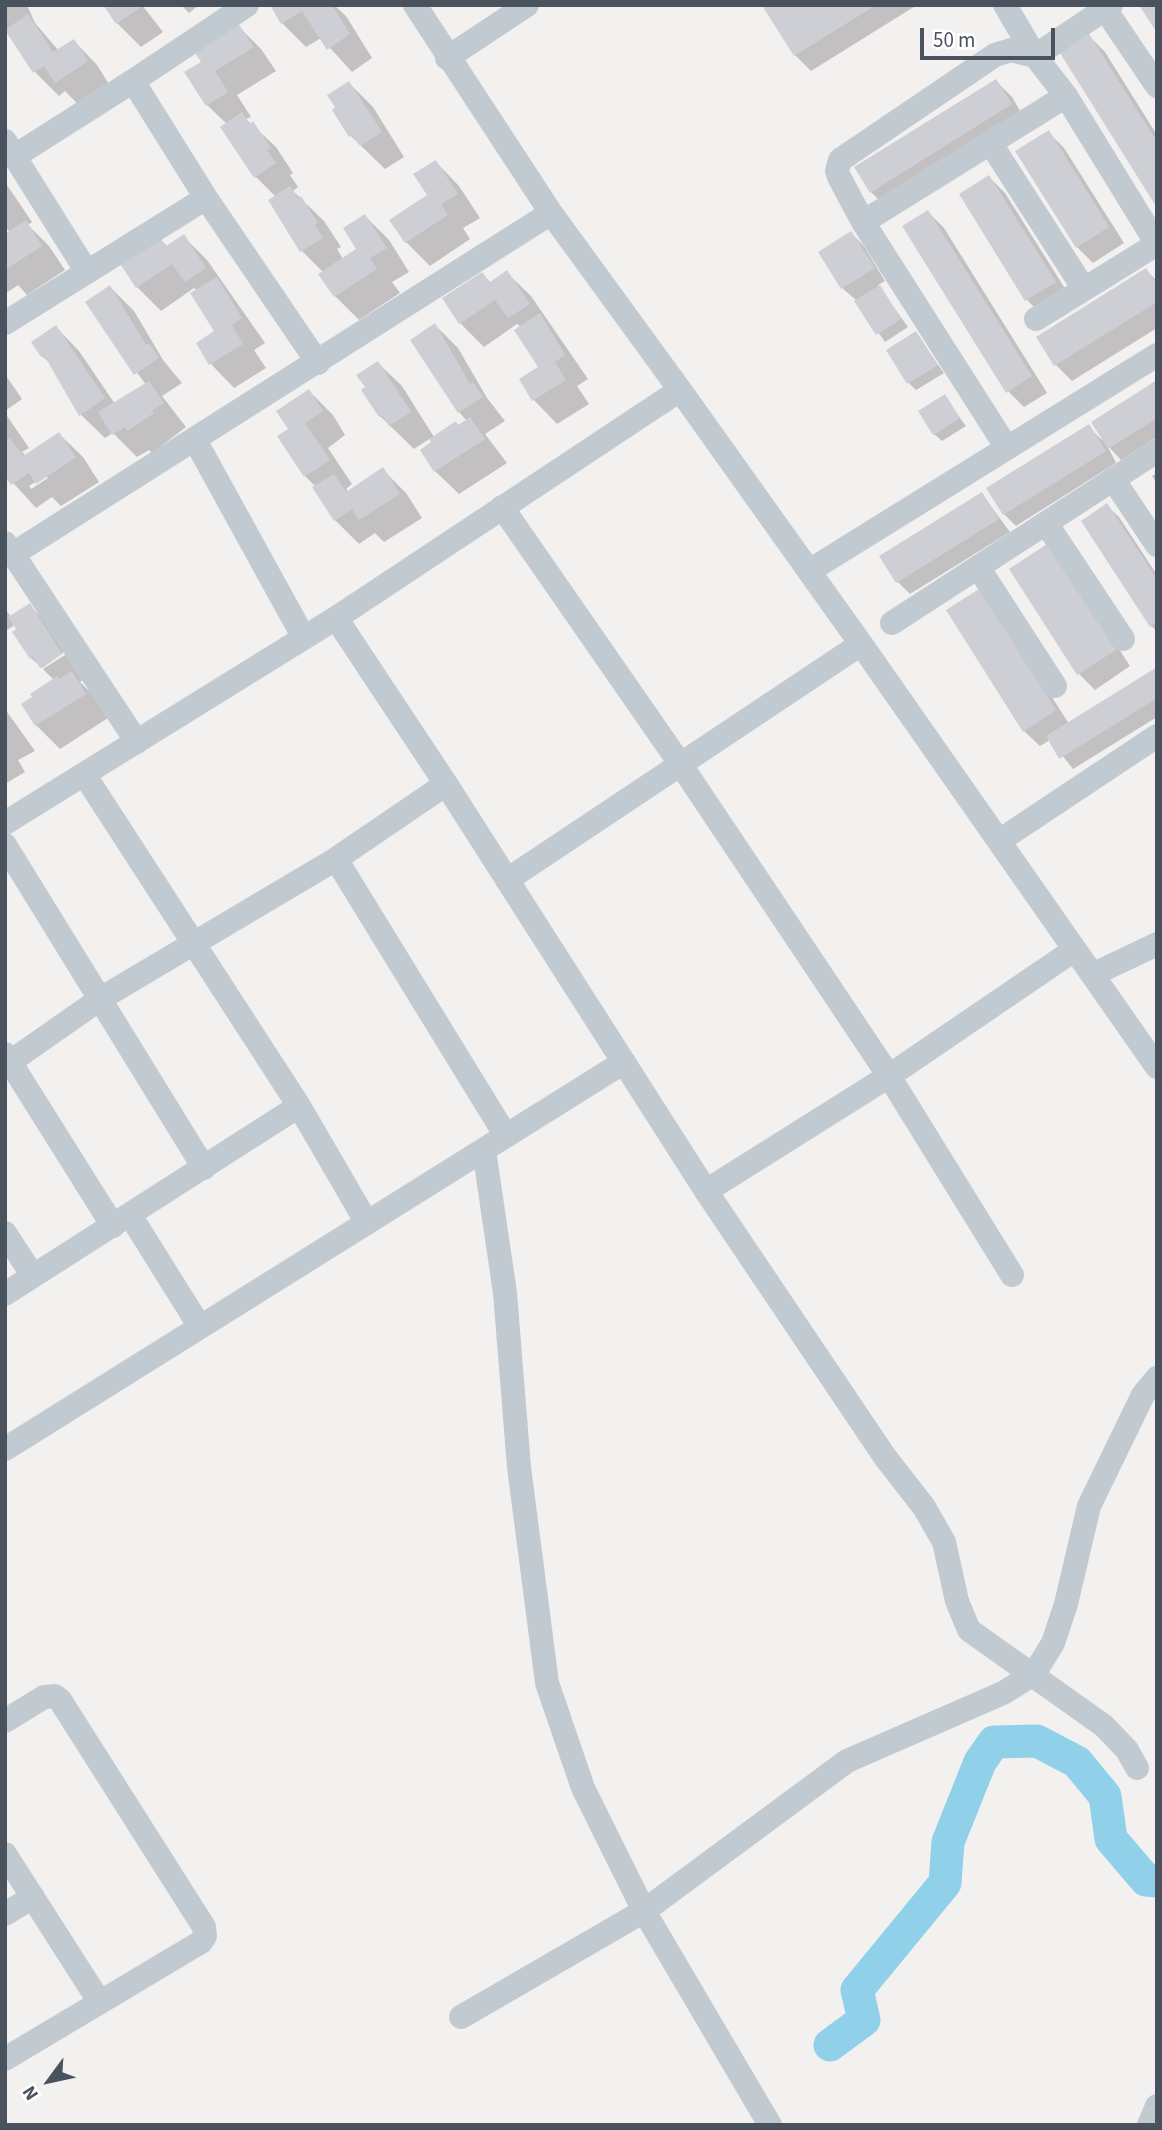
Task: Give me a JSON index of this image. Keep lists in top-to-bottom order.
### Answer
{
  "scale_bar": "50 m",
  "north": "bottom left"
}
